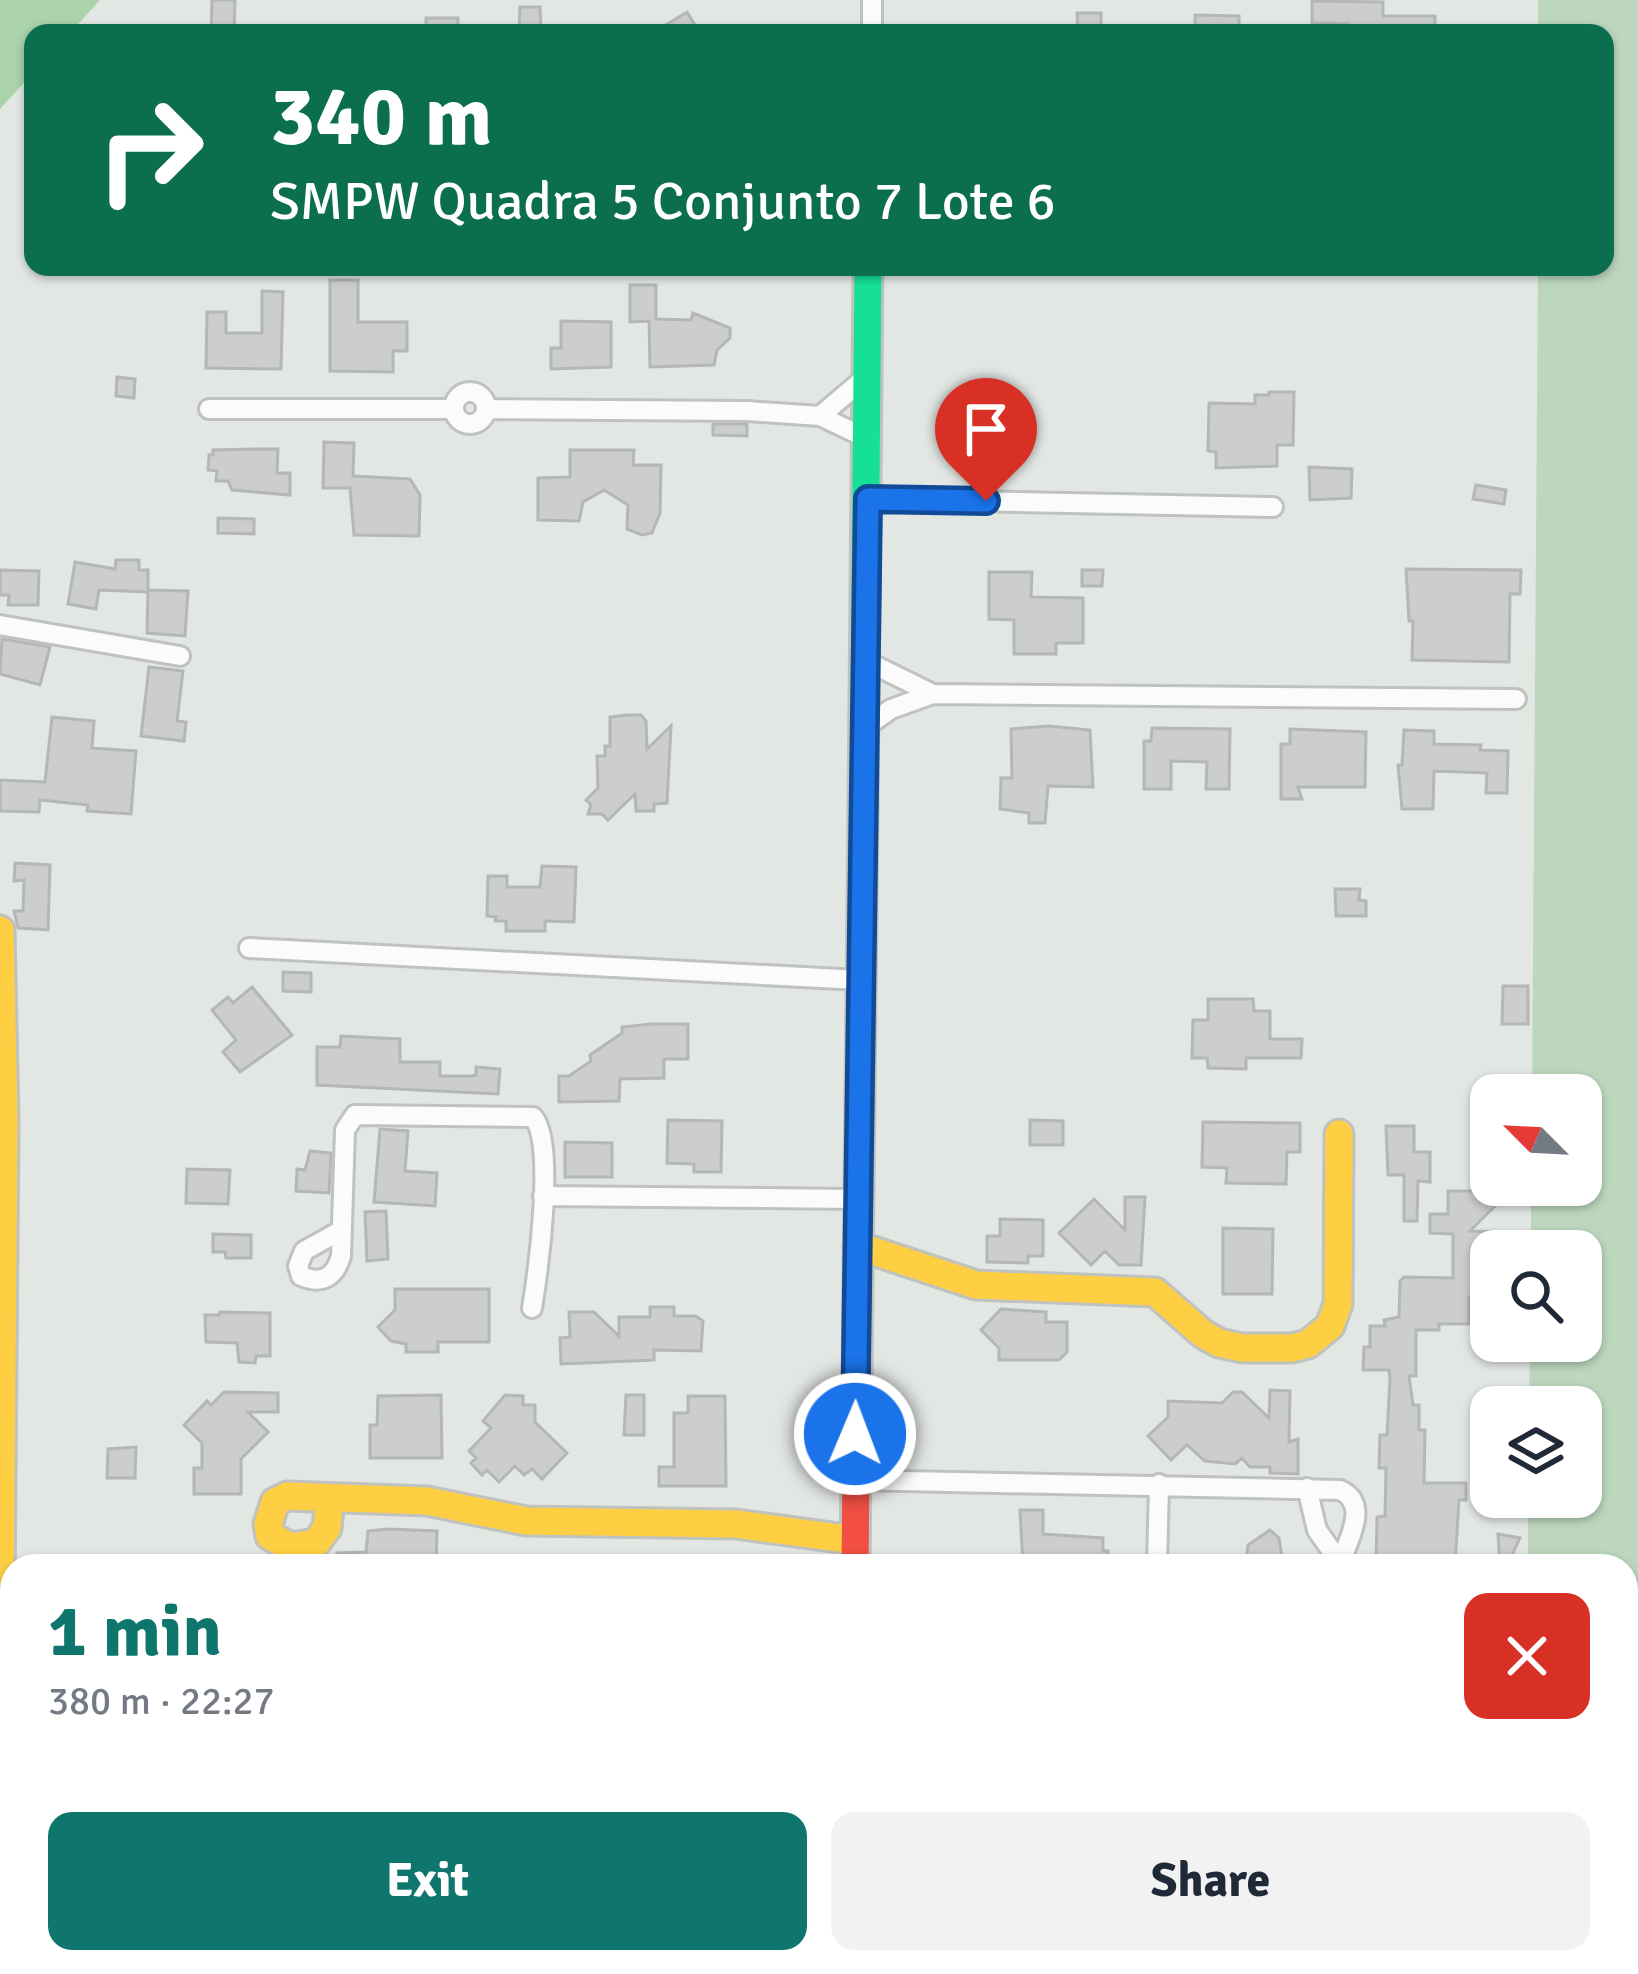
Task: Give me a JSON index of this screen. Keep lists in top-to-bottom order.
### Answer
{
  "north": "top left",
  "page": {
    "turn": ["340 m", "SMPW Quadra 5 Conjunto 7 Lote 6"],
    "heading": ["1 min", "380 m · 22:27"],
    "buttons": ["Exit", "Share"]
  }
}
